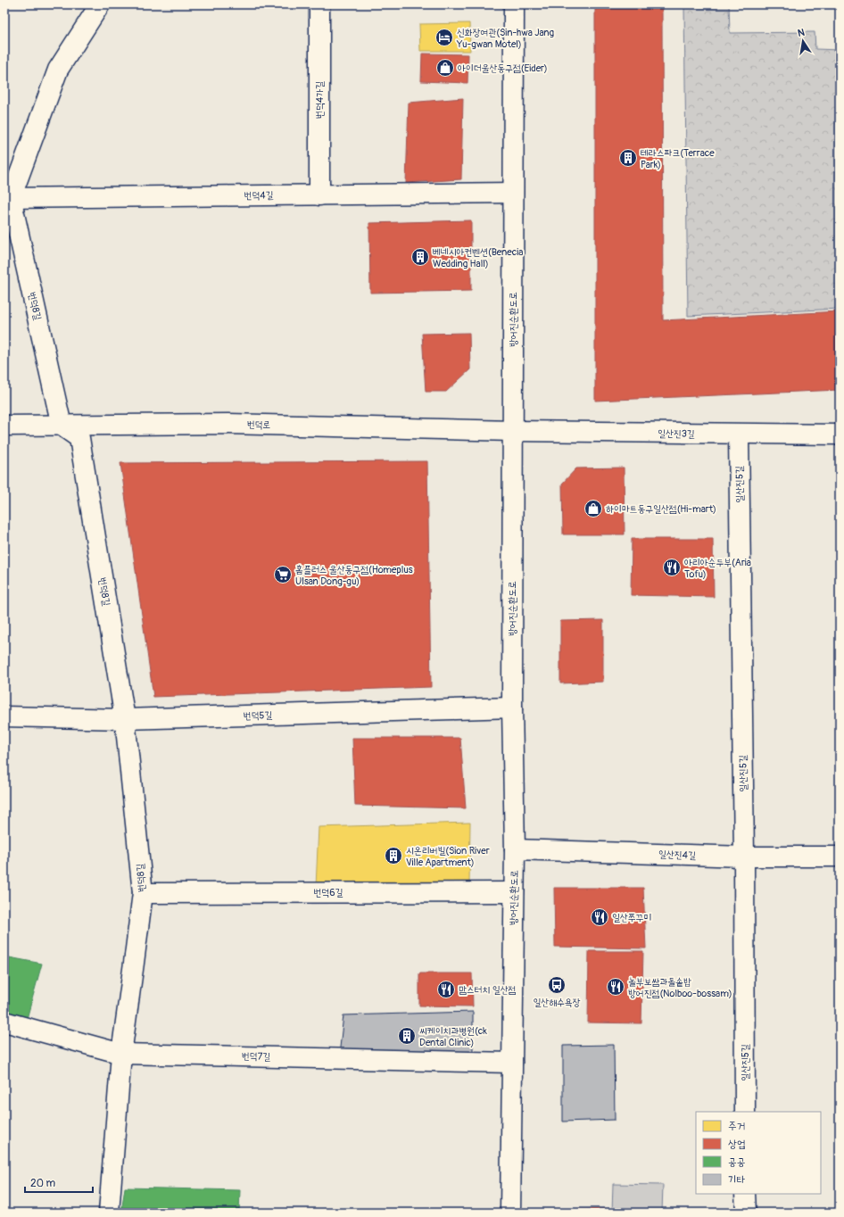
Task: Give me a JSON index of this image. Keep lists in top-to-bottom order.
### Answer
{
  "streets": {
    "street": [
      "번덕4가길",
      "번덕4길",
      "번덕8길",
      "방어진순환도로",
      "번덕로",
      "일산진3길",
      "일산진5길",
      "번덕5길",
      "일산진4길",
      "번덕6길",
      "번덕7길"
    ]
  },
  "crossings": [
    ["번덕4가길", "번덕4길"],
    ["번덕4길", "번덕8길"],
    ["번덕4길", "방어진순환도로"],
    ["번덕8길", "번덕로"],
    ["번덕8길", "번덕5길"],
    ["번덕8길", "번덕6길"],
    ["번덕8길", "번덕7길"],
    ["방어진순환도로", "번덕로"],
    ["방어진순환도로", "일산진3길"],
    ["방어진순환도로", "번덕5길"],
    ["방어진순환도로", "일산진4길"],
    ["방어진순환도로", "번덕6길"],
    ["방어진순환도로", "번덕7길"],
    ["번덕로", "일산진3길"],
    ["일산진3길", "일산진5길"],
    ["일산진5길", "일산진4길"]
  ],
  "places": {
    "hotel": ["신화장여관(Sin-hwa Jang Yu-gwan Motel)"],
    "shop": ["아이더울산동구점(Eider)", "하이마트동구일산점(Hi-mart)"],
    "building": [
      "테라스파크(Terrace Park)",
      "베네시아컨벤션(Benecia Wedding Hall)",
      "시온리버빌(Sion River Ville Apartment)",
      "씨케이치과병원(ck Dental Clinic)"
    ],
    "restaurant": [
      "아리아순두부(Aria Tofu)",
      "일산쭈꾸미",
      "놀부보쌈과돌솥밥 방어진점(Nolboo-bossam)",
      "맘스터치 일산점"
    ],
    "supermarket": ["홈플러스 울산동구점(Homeplus Ulsan Dong-gu)"],
    "bus stop": ["일산해수욕장"]
  },
  "legend": [
    "주거",
    "상업",
    "공공",
    "기타"
  ],
  "scale_bar": "20 m",
  "north": "top"
}
